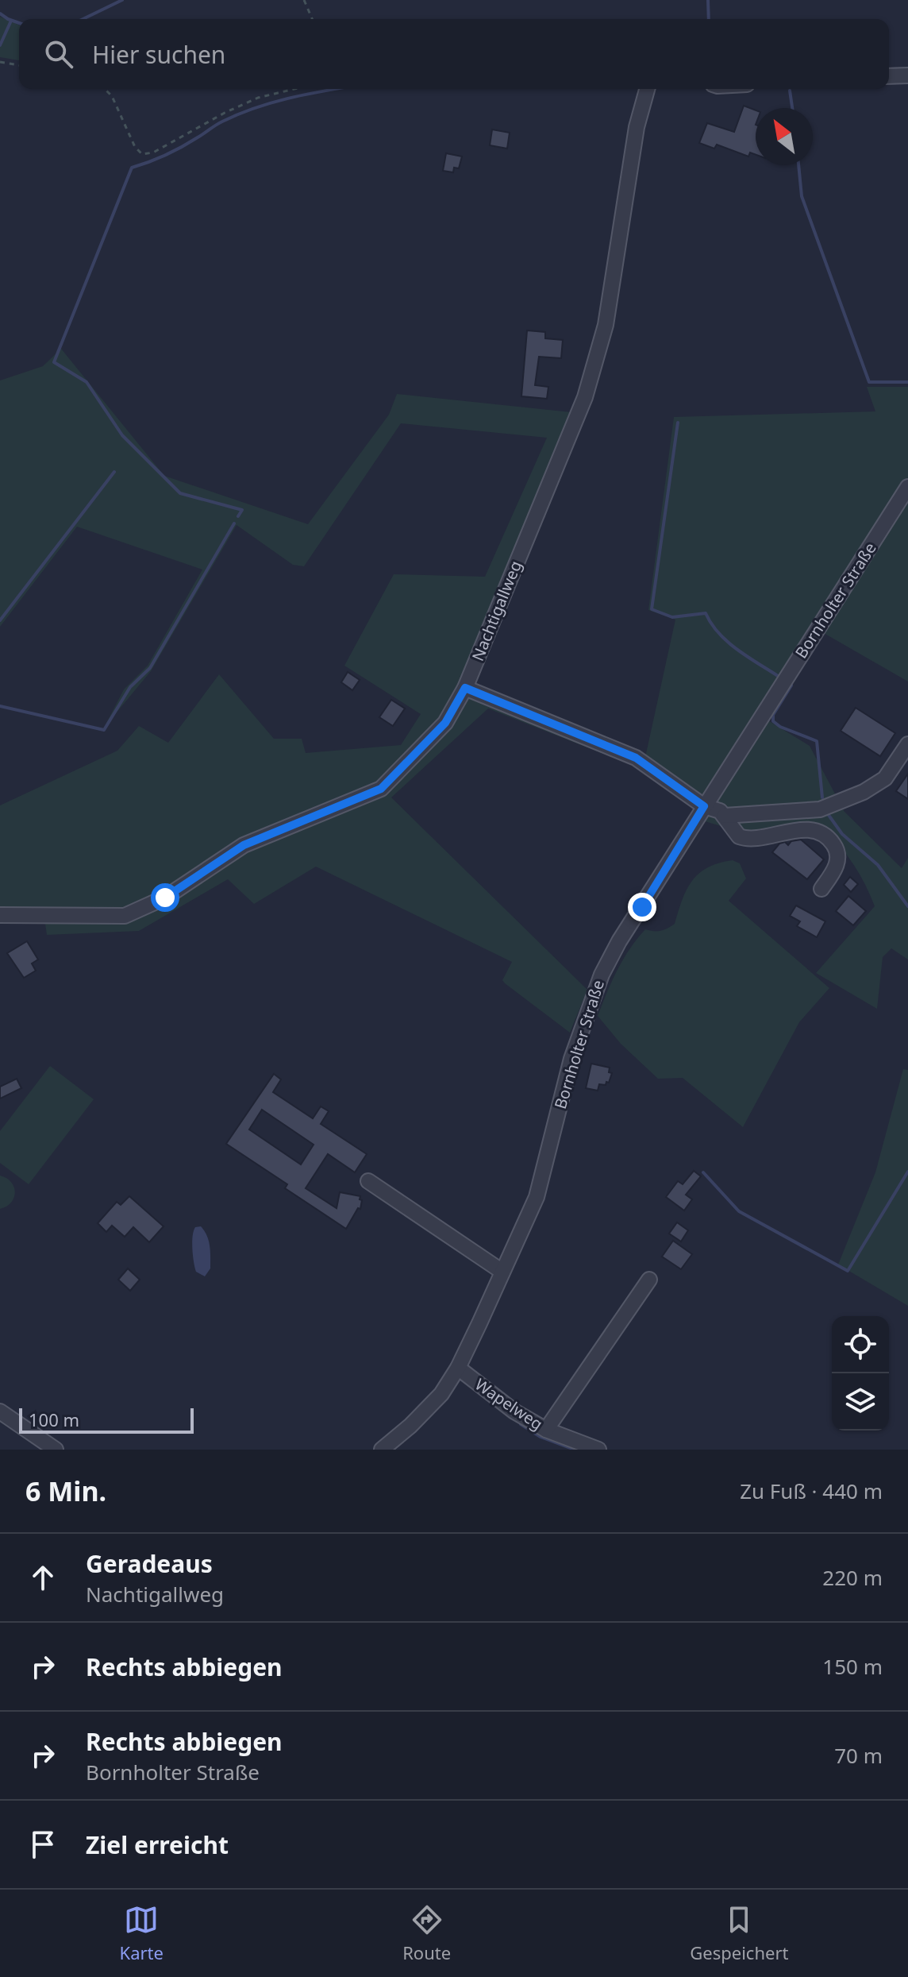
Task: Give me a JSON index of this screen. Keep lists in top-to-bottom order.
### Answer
{
  "streets": {
    "street": ["Bornholter Straße", "Nachtigallweg", "Wapelweg"]
  },
  "crossings": [
    ["Bornholter Straße", "Wapelweg"]
  ],
  "scale_bar": "100 m",
  "north": "top left",
  "page": {
    "search": "Hier suchen",
    "scale": "100 m",
    "heading": ["6 Min.", "Zu Fuß · 440 m"],
    "list": [
      ["Geradeaus", "Nachtigallweg", "220 m"],
      ["Rechts abbiegen", "150 m"],
      ["Rechts abbiegen", "Bornholter Straße", "70 m"],
      "Ziel erreicht"
    ],
    "nav": ["Karte", "Route", "Gespeichert"]
  }
}
